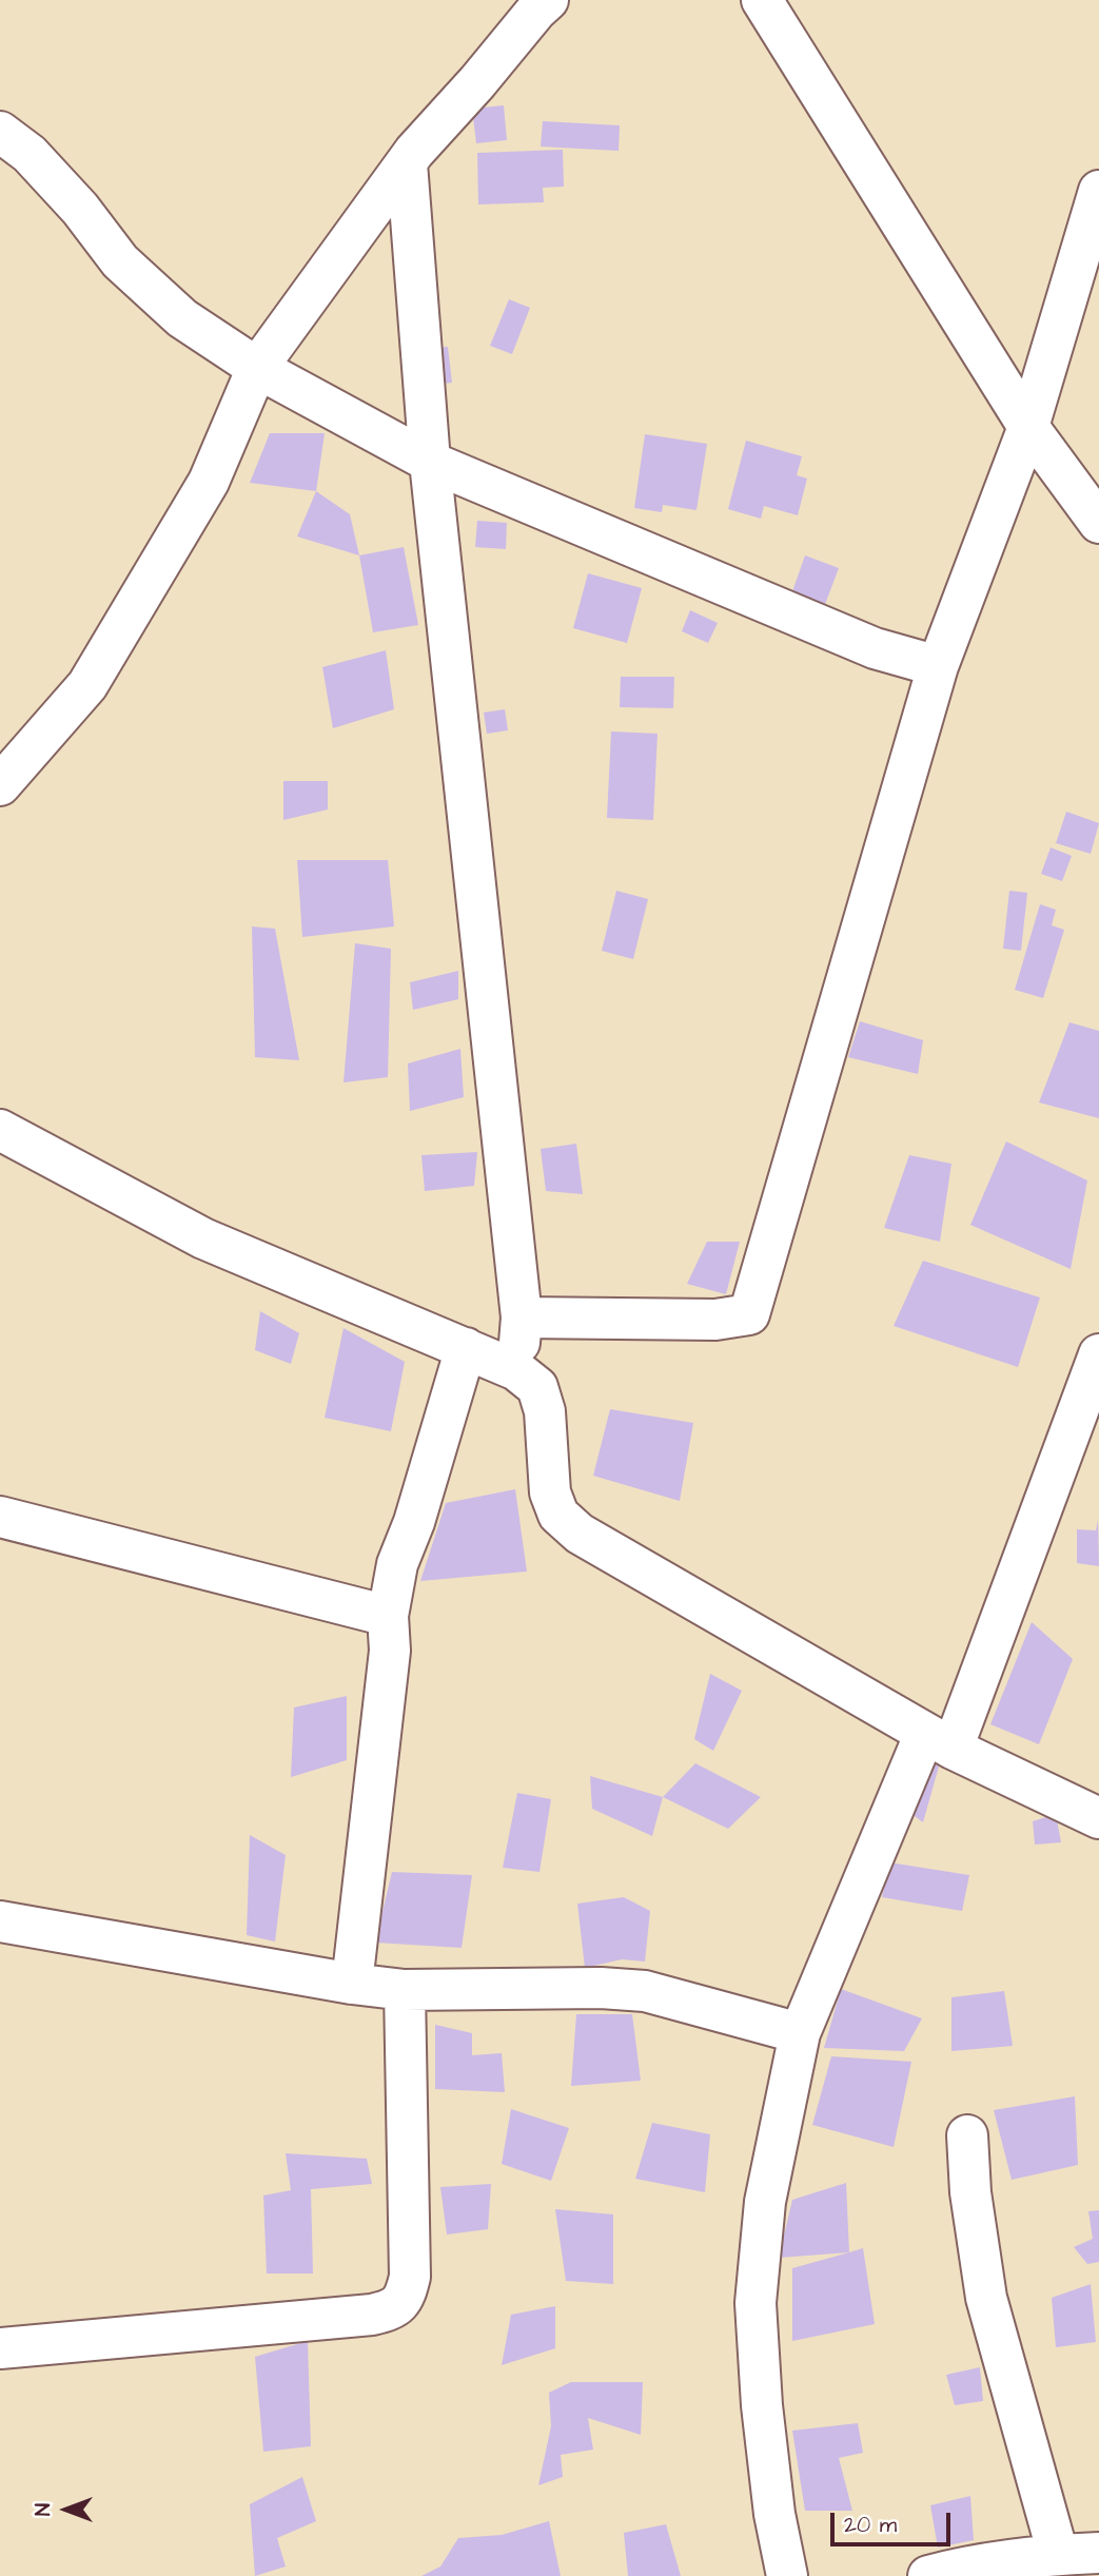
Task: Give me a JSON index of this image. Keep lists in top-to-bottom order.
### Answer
{
  "scale_bar": "20 m",
  "north": "left"
}
